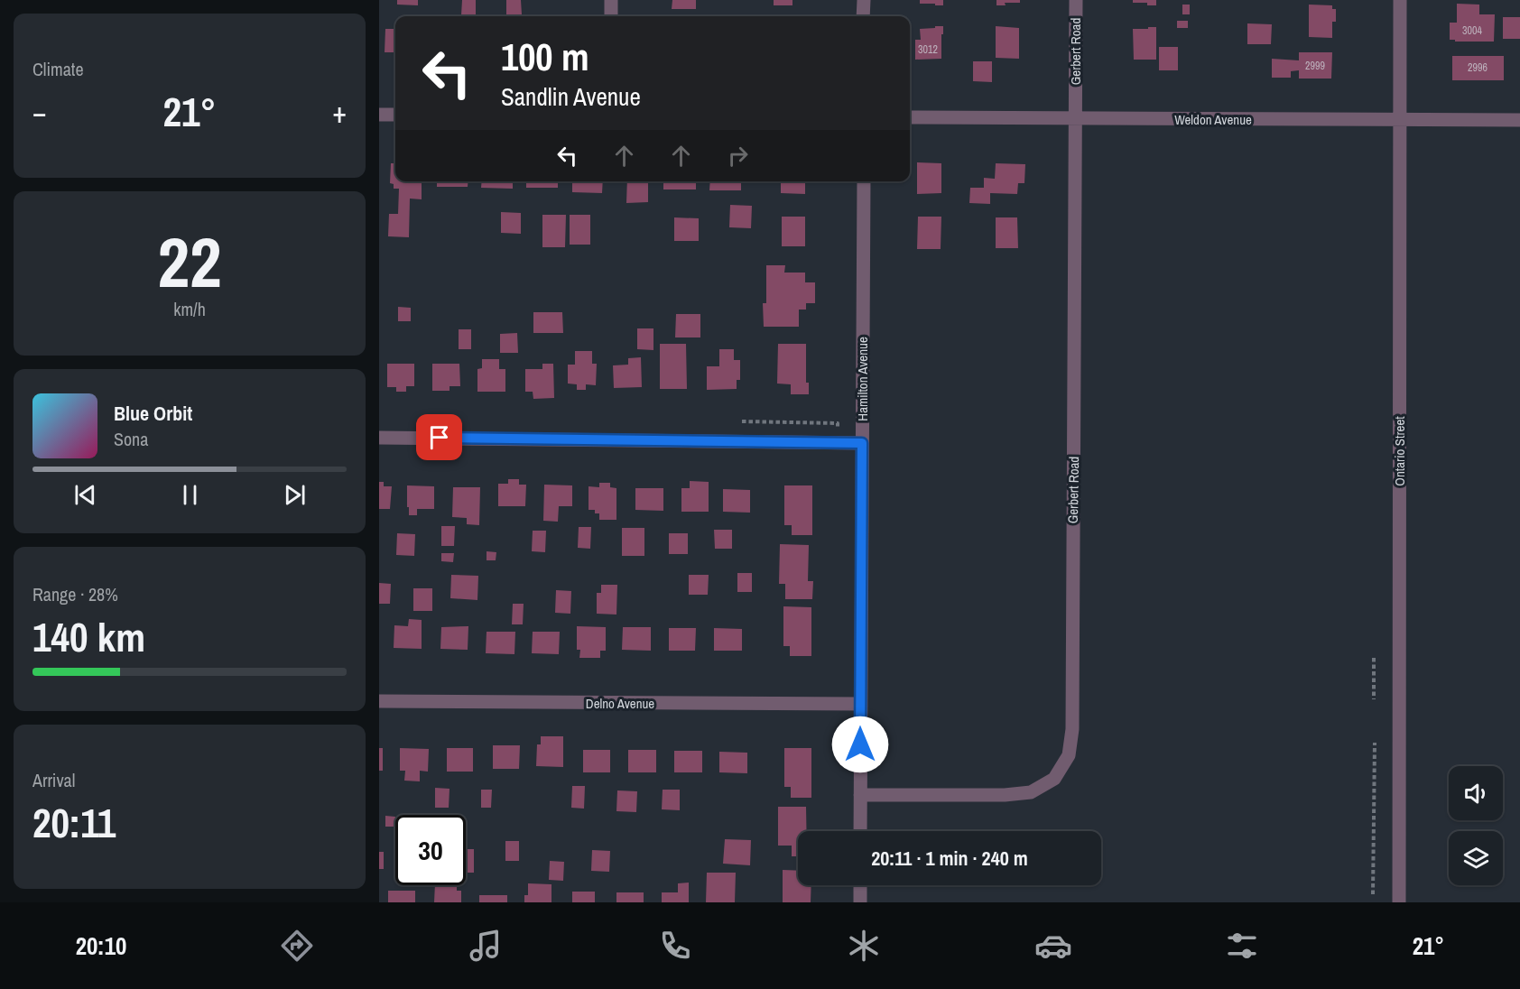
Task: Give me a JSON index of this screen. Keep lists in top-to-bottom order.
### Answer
{
  "streets": {
    "street": [
      "Gerbert Road",
      "Weldon Avenue",
      "Hamilton Avenue",
      "Ontario Street",
      "Delno Avenue"
    ]
  },
  "crossings": [
    ["Gerbert Road", "Weldon Avenue"],
    ["Gerbert Road", "Hamilton Avenue"],
    ["Weldon Avenue", "Ontario Street"],
    ["Hamilton Avenue", "Delno Avenue"]
  ],
  "house_numbers": [
    "3004",
    "3012",
    "2999",
    "2996"
  ],
  "page": {
    "tile": [
      "Climate",
      ["22", "km/h"],
      ["Range · 28%", "140 km"],
      ["Arrival", "20:11"]
    ],
    "turn": ["100 m", "Sandlin Avenue"],
    "heat": ["−", "21°", "+"],
    "song": ["Blue Orbit", "Sona"],
    "limit": "30",
    "trip": "20:11 · 1 min · 240 m",
    "tabs": ["20:10", "21°"]
  }
}
